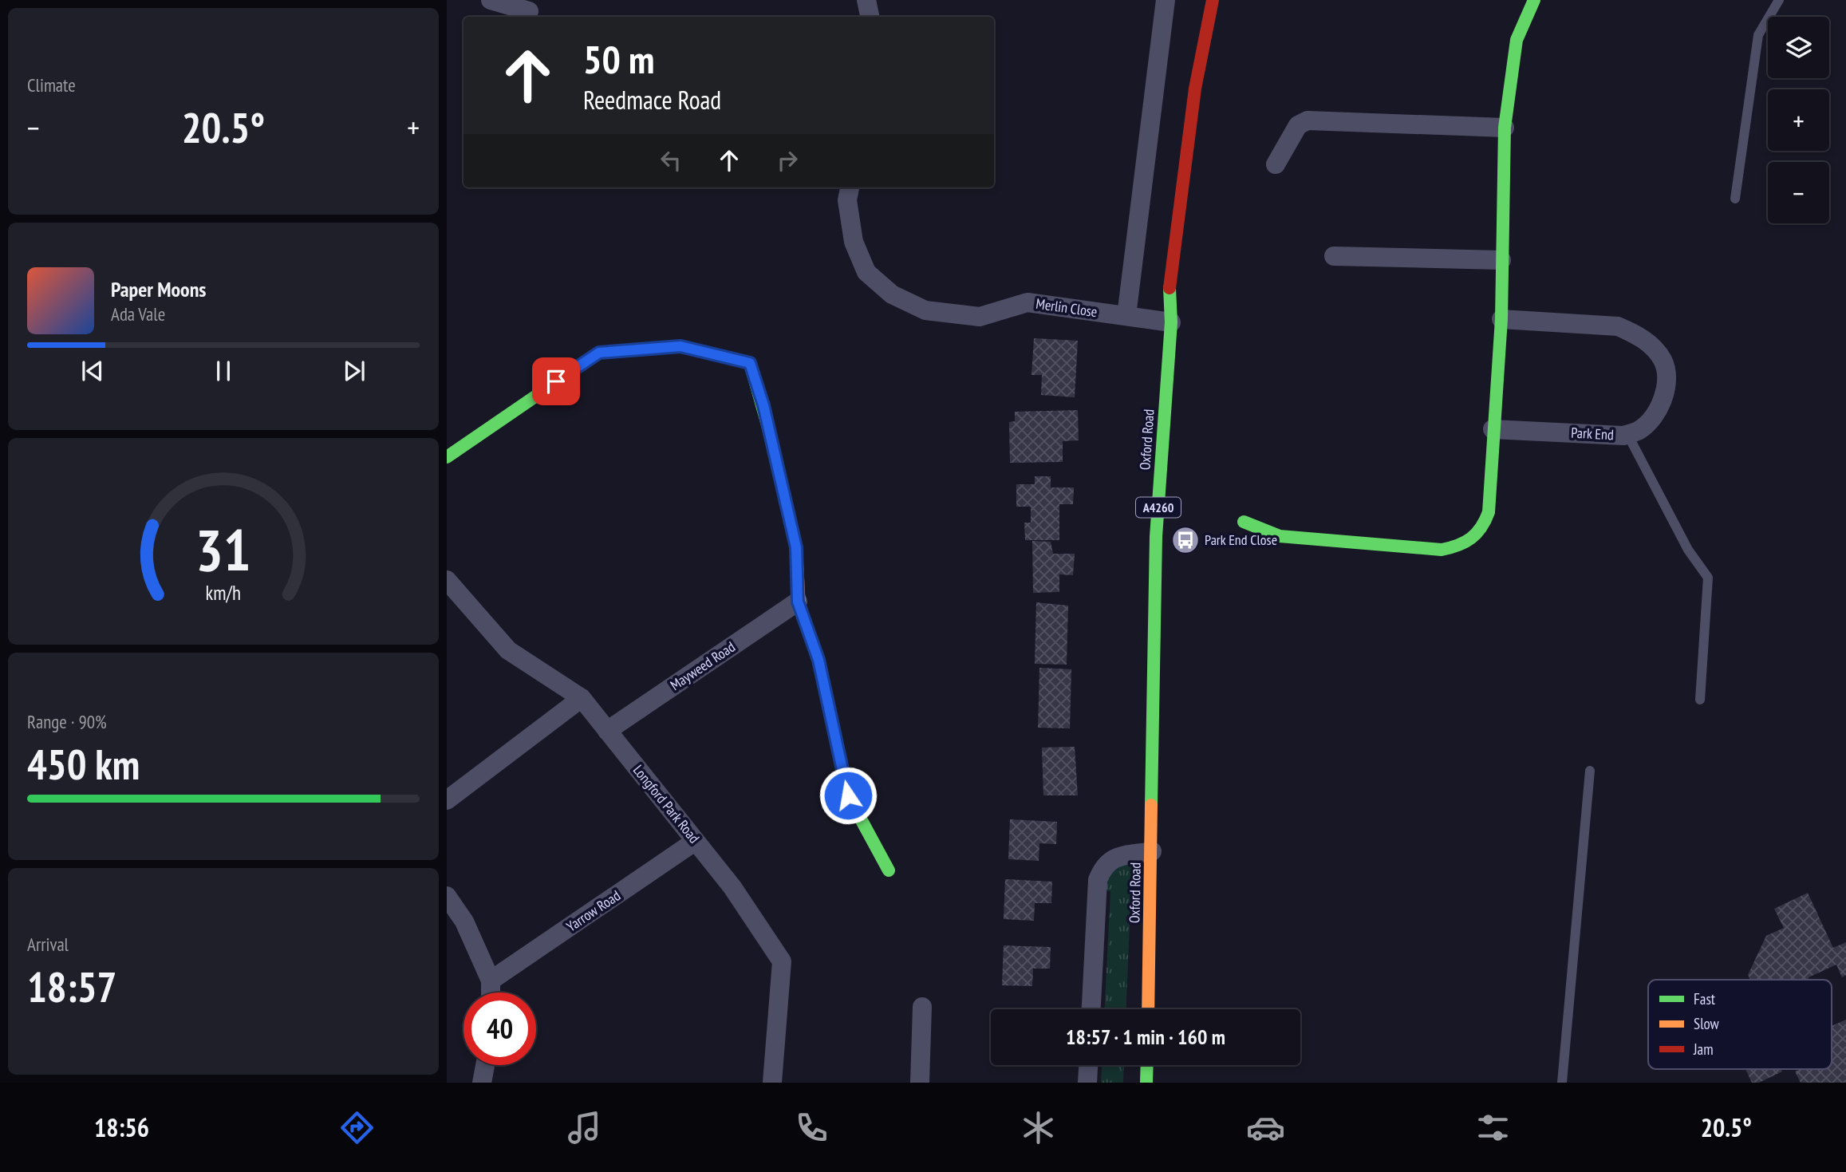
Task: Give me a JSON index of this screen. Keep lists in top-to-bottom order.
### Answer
{
  "streets": {
    "street": [
      "Merlin Close",
      "Park End",
      "Oxford Road",
      "A4260",
      "Mayweed Road",
      "Longford Park Road",
      "Yarrow Road"
    ]
  },
  "crossings": [
    ["Merlin Close", "Oxford Road"],
    ["Mayweed Road", "Longford Park Road"],
    ["Longford Park Road", "Yarrow Road"]
  ],
  "places": {
    "bus stop": ["Park End Close"]
  },
  "legend": ["Fast", "Slow", "Jam"],
  "page": {
    "tile": [
      "Climate",
      ["Range · 90%", "450 km"],
      ["Arrival", "18:57"]
    ],
    "map_buttons": ["+", "−"],
    "turn": ["50 m", "Reedmace Road"],
    "heat": ["−", "20.5°", "+"],
    "song": ["Paper Moons", "Ada Vale"],
    "limit": "40",
    "trip": "18:57 · 1 min · 160 m",
    "tabs": ["18:56", "20.5°"],
    "gauge": ["31", "km/h"]
  }
}
